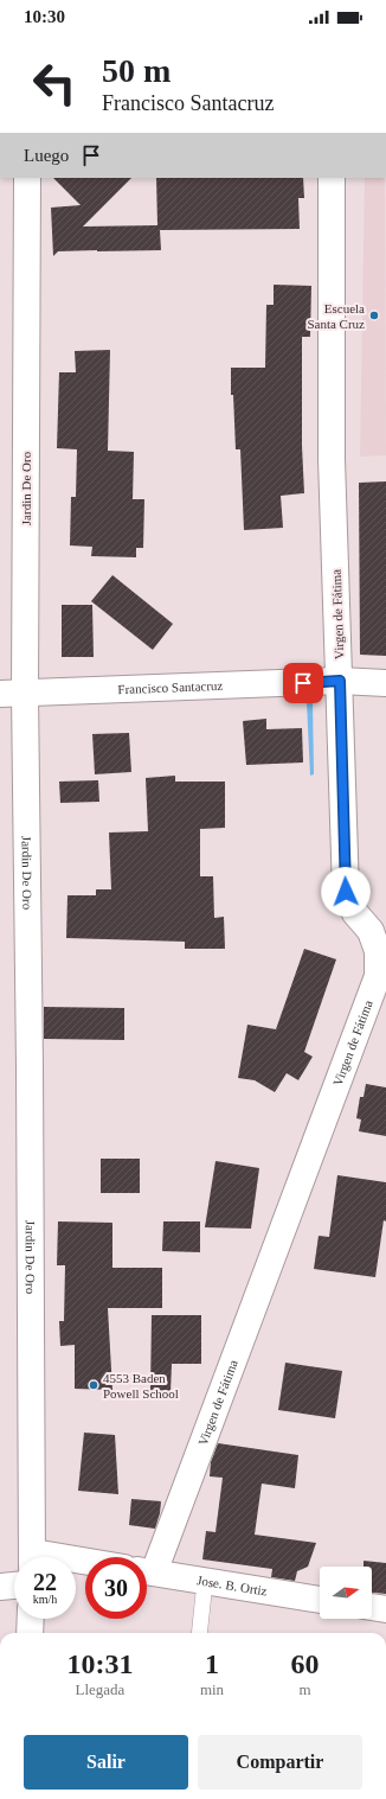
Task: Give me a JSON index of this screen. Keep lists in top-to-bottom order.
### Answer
{
  "streets": {
    "street": [
      "Jardin De Oro",
      "Virgen de Fátima",
      "Francisco Santacruz",
      "Jose. B. Ortiz"
    ]
  },
  "crossings": [
    ["Jardin De Oro", "Francisco Santacruz"],
    ["Virgen de Fátima", "Francisco Santacruz"]
  ],
  "places": ["Escuela Santa Cruz", "4553 Baden Powell School"],
  "north": "right",
  "page": {
    "status": "10:30",
    "turn": ["50 m", "Francisco Santacruz"],
    "then": "Luego",
    "speed": "22 km/h",
    "limit": "30",
    "eta": [
      "10:31",
      "Llegada",
      "1",
      "min",
      "60",
      "m"
    ],
    "buttons": ["Salir", "Compartir"]
  }
}
